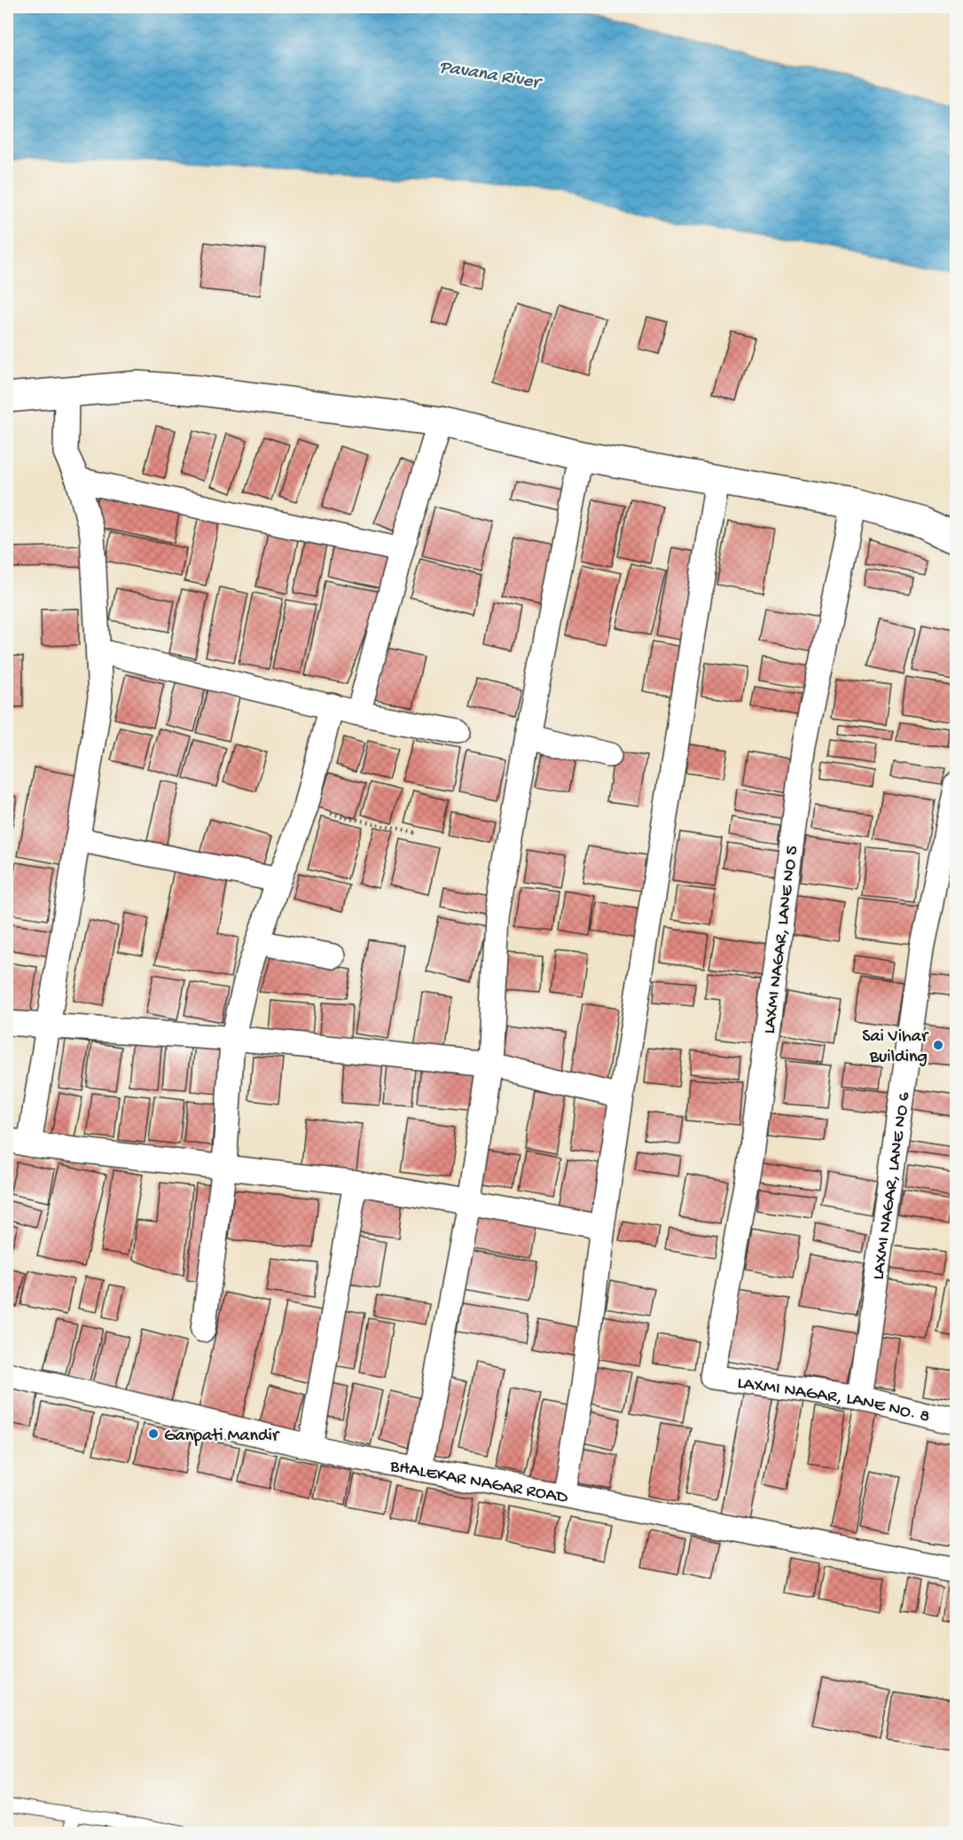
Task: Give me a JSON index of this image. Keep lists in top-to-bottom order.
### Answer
{
  "streets": {
    "street": [
      "LAXMI NAGAR, LANE NO 5",
      "LAXMI NAGAR, LANE NO 6",
      "LAXMI NAGAR, LANE NO. 8",
      "BHALEKAR NAGAR ROAD"
    ]
  },
  "crossings": [
    ["LAXMI NAGAR, LANE NO 5", "LAXMI NAGAR, LANE NO. 8"],
    ["LAXMI NAGAR, LANE NO 6", "LAXMI NAGAR, LANE NO. 8"]
  ],
  "water": ["Pavana River"],
  "places": ["Sai Vihar Building", "Ganpati Mandir"]
}
